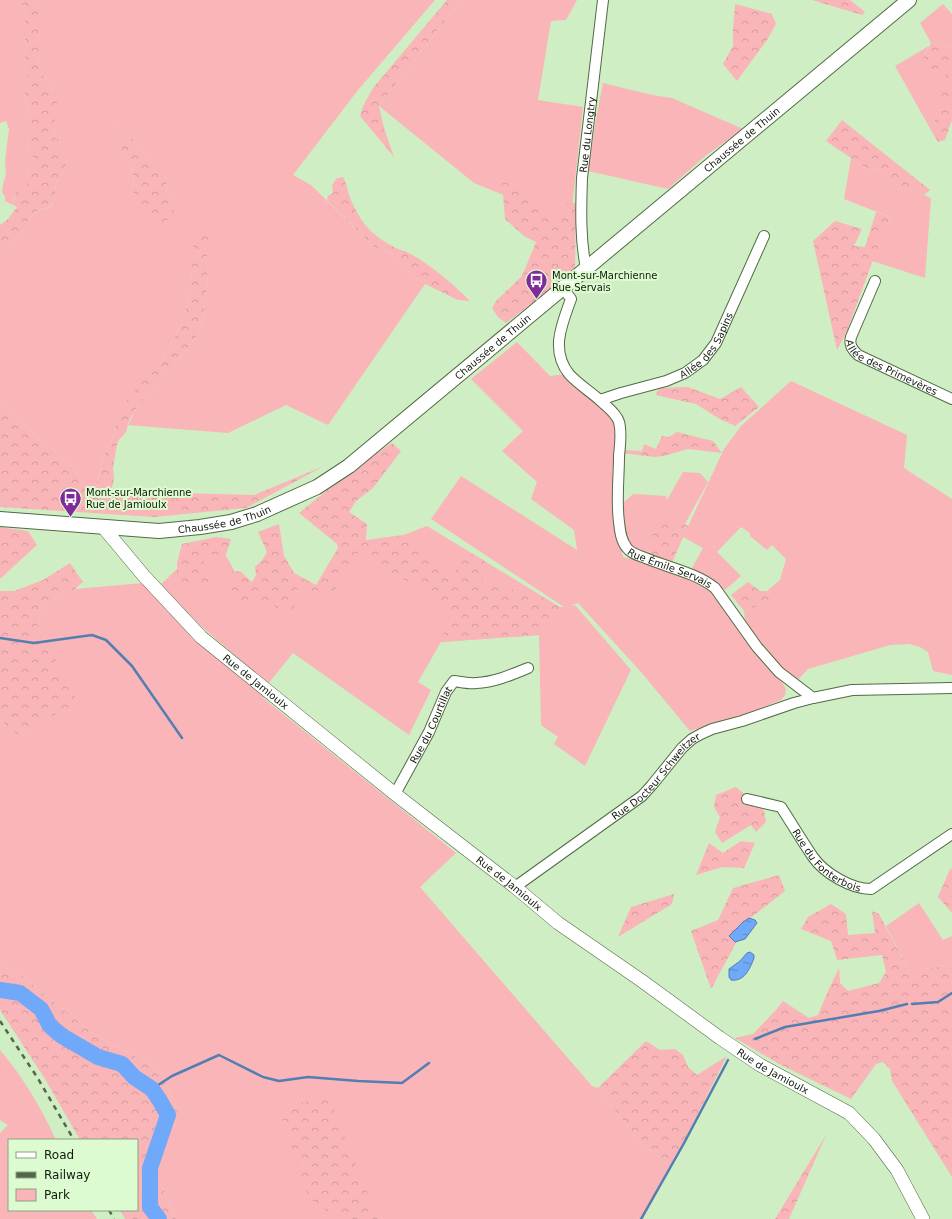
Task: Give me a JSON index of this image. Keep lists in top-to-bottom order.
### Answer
{
  "streets": {
    "main road": ["Chaussée de Thuin"],
    "street": [
      "Rue du Longtry",
      "Allée des Sapins",
      "Allée des Primevères",
      "Rue Émile Servais",
      "Rue de Jamioulx",
      "Rue du Courtillat",
      "Rue Docteur Schweitzer",
      "Rue du Fonterbois"
    ]
  },
  "crossings": [
    ["Rue du Longtry", "Chaussée de Thuin"],
    ["Chaussée de Thuin", "Rue Émile Servais"],
    ["Chaussée de Thuin", "Rue de Jamioulx"],
    ["Allée des Sapins", "Rue Émile Servais"],
    ["Rue Émile Servais", "Rue Docteur Schweitzer"],
    ["Rue de Jamioulx", "Rue du Courtillat"],
    ["Rue de Jamioulx", "Rue Docteur Schweitzer"]
  ],
  "places": {
    "bus stop": ["Mont-sur-Marchienne Rue Servais", "Mont-sur-Marchienne Rue de Jamioulx"]
  },
  "legend": ["Road", "Railway", "Park"]
}
